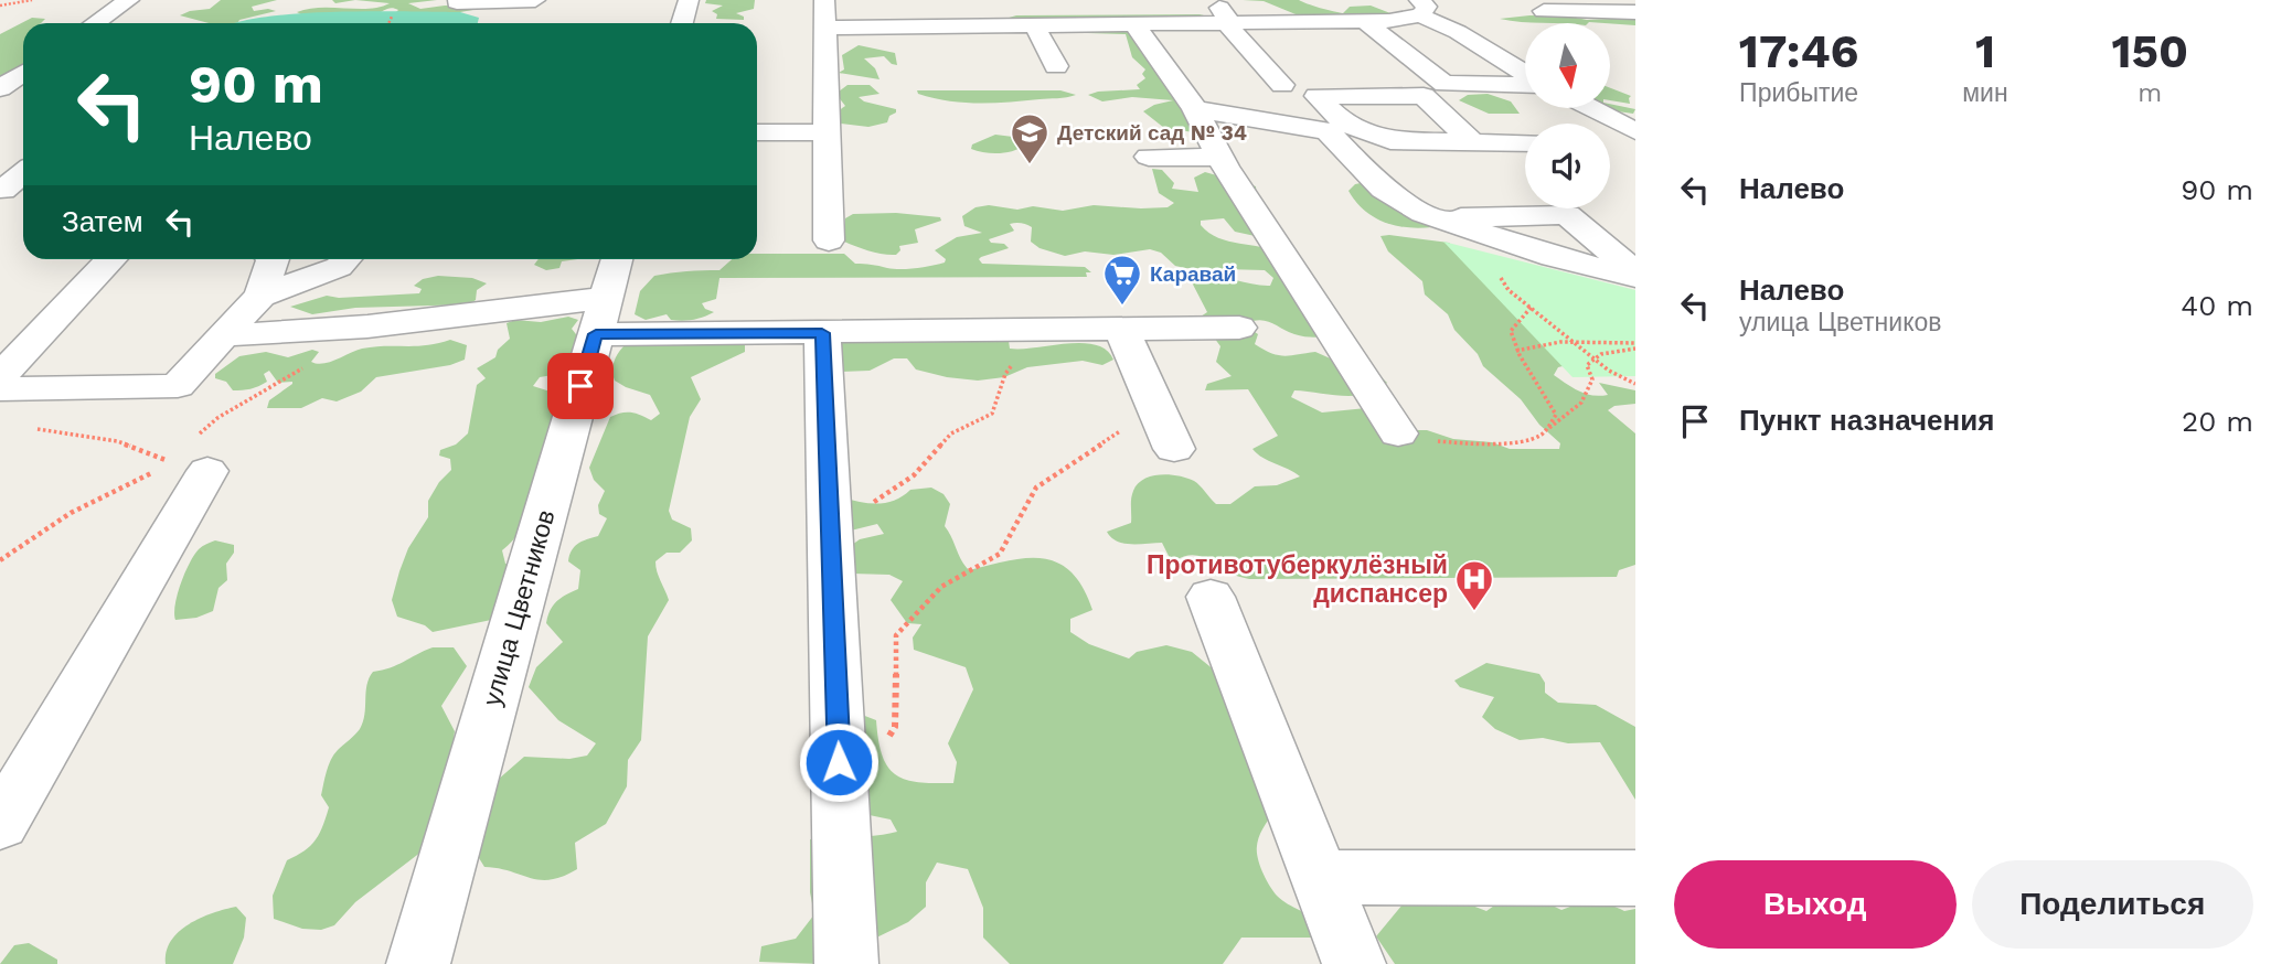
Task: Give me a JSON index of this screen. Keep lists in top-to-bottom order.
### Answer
{
  "streets": {
    "street": ["улица Цветников"]
  },
  "places": {
    "school or university": ["Детский сад № 34"],
    "supermarket": ["Каравай"],
    "hospital": ["Противотуберкулёзный диспансер"]
  },
  "north": "bottom",
  "page": {
    "eta": [
      "17:46",
      "Прибытие",
      "1",
      "мин",
      "150",
      "m"
    ],
    "turn": ["90 m", "Налево"],
    "list": [
      {
        "name": "Налево",
        "value": "90 m"
      },
      {
        "name": "Налево",
        "note": "улица Цветников",
        "value": "40 m"
      },
      {
        "name": "Пункт назначения",
        "value": "20 m"
      }
    ],
    "then": "Затем",
    "buttons": ["Выход", "Поделиться"]
  }
}
